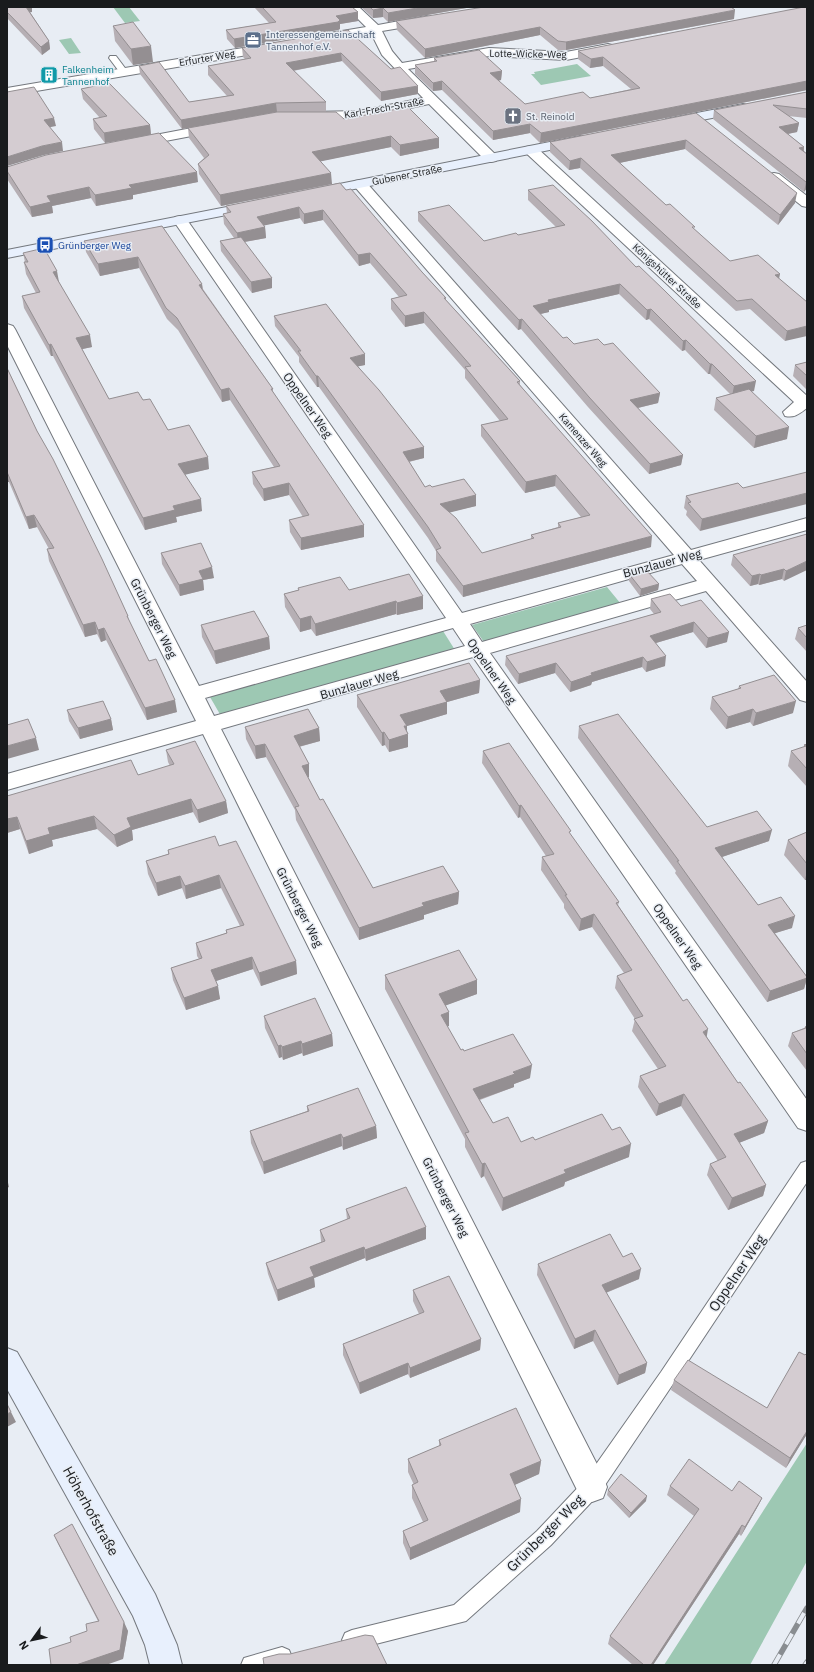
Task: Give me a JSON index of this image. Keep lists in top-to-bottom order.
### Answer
{
  "streets": {
    "street": [
      "Lotte-Wicke-Weg",
      "Erfurter Weg",
      "Karl-Frech-Straße",
      "Gubener Straße",
      "Königshütter Straße",
      "Oppelner Weg",
      "Kamenzer Weg",
      "Bunzlauer Weg",
      "Grünberger Weg",
      "Höherhofstraße"
    ]
  },
  "crossings": [
    ["Gubener Straße", "Königshütter Straße"],
    ["Gubener Straße", "Kamenzer Weg"],
    ["Oppelner Weg", "Bunzlauer Weg"],
    ["Oppelner Weg", "Grünberger Weg"],
    ["Kamenzer Weg", "Bunzlauer Weg"],
    ["Bunzlauer Weg", "Grünberger Weg"]
  ],
  "places": {
    "office": ["Interessengemeinschaft Tannenhof e.V."],
    "building": ["Falkenheim Tannenhof"],
    "church": ["St. Reinold"],
    "bus stop": ["Grünberger Weg"]
  },
  "north": "bottom left"
}
